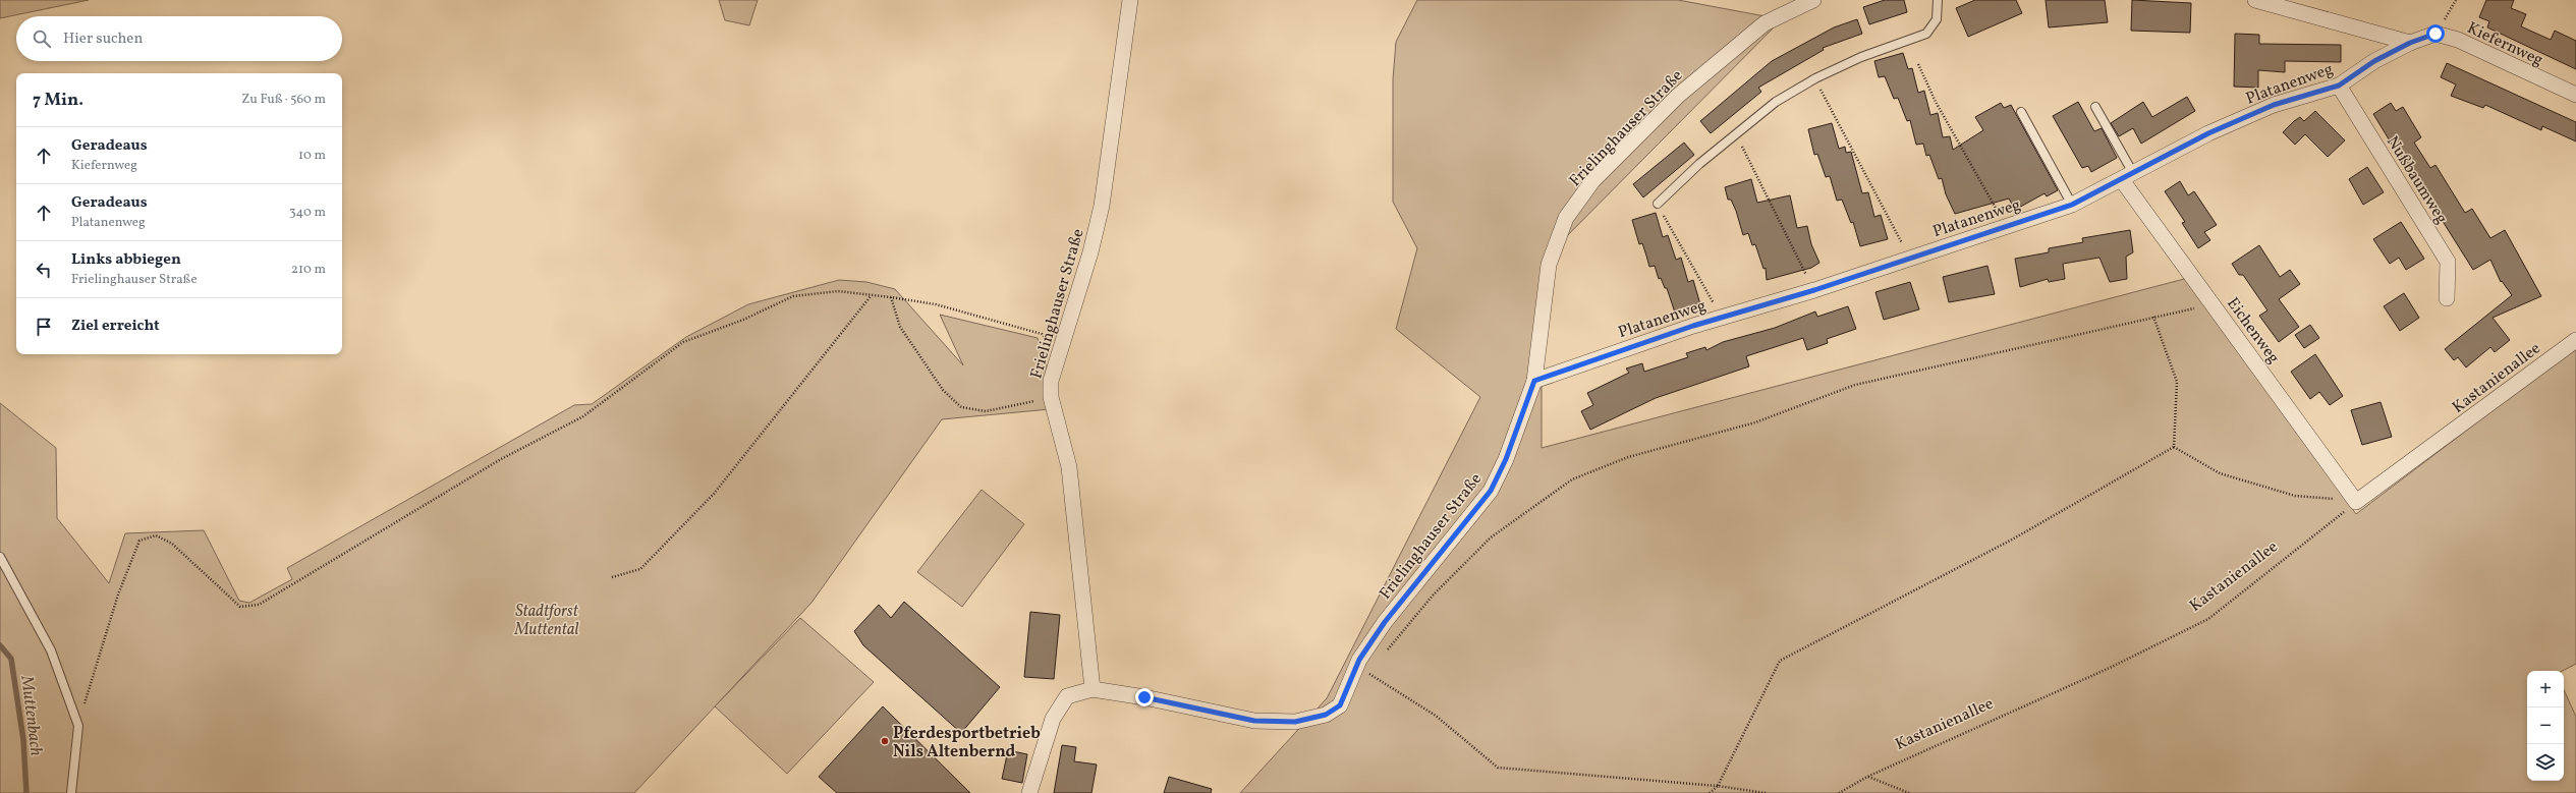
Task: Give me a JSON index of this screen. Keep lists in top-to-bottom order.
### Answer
{
  "streets": {
    "street": [
      "Kiefernweg",
      "Platanenweg",
      "Frielinghauser Straße",
      "Nußbaumweg",
      "Eichenweg",
      "Kastanienallee"
    ]
  },
  "crossings": [
    ["Platanenweg", "Frielinghauser Straße"],
    ["Platanenweg", "Nußbaumweg"],
    ["Platanenweg", "Eichenweg"],
    ["Eichenweg", "Kastanienallee"]
  ],
  "water": ["Muttenbach"],
  "parks": ["Stadtforst Muttental"],
  "places": ["Pferdesportbetrieb Nils Altenbernd"],
  "page": {
    "search": "Hier suchen",
    "heading": ["7 Min.", "Zu Fuß · 560 m"],
    "list": [
      ["Geradeaus", "Kiefernweg", "10 m"],
      ["Geradeaus", "Platanenweg", "340 m"],
      ["Links abbiegen", "Frielinghauser Straße", "210 m"],
      "Ziel erreicht"
    ],
    "map_buttons": ["+", "−"]
  }
}
